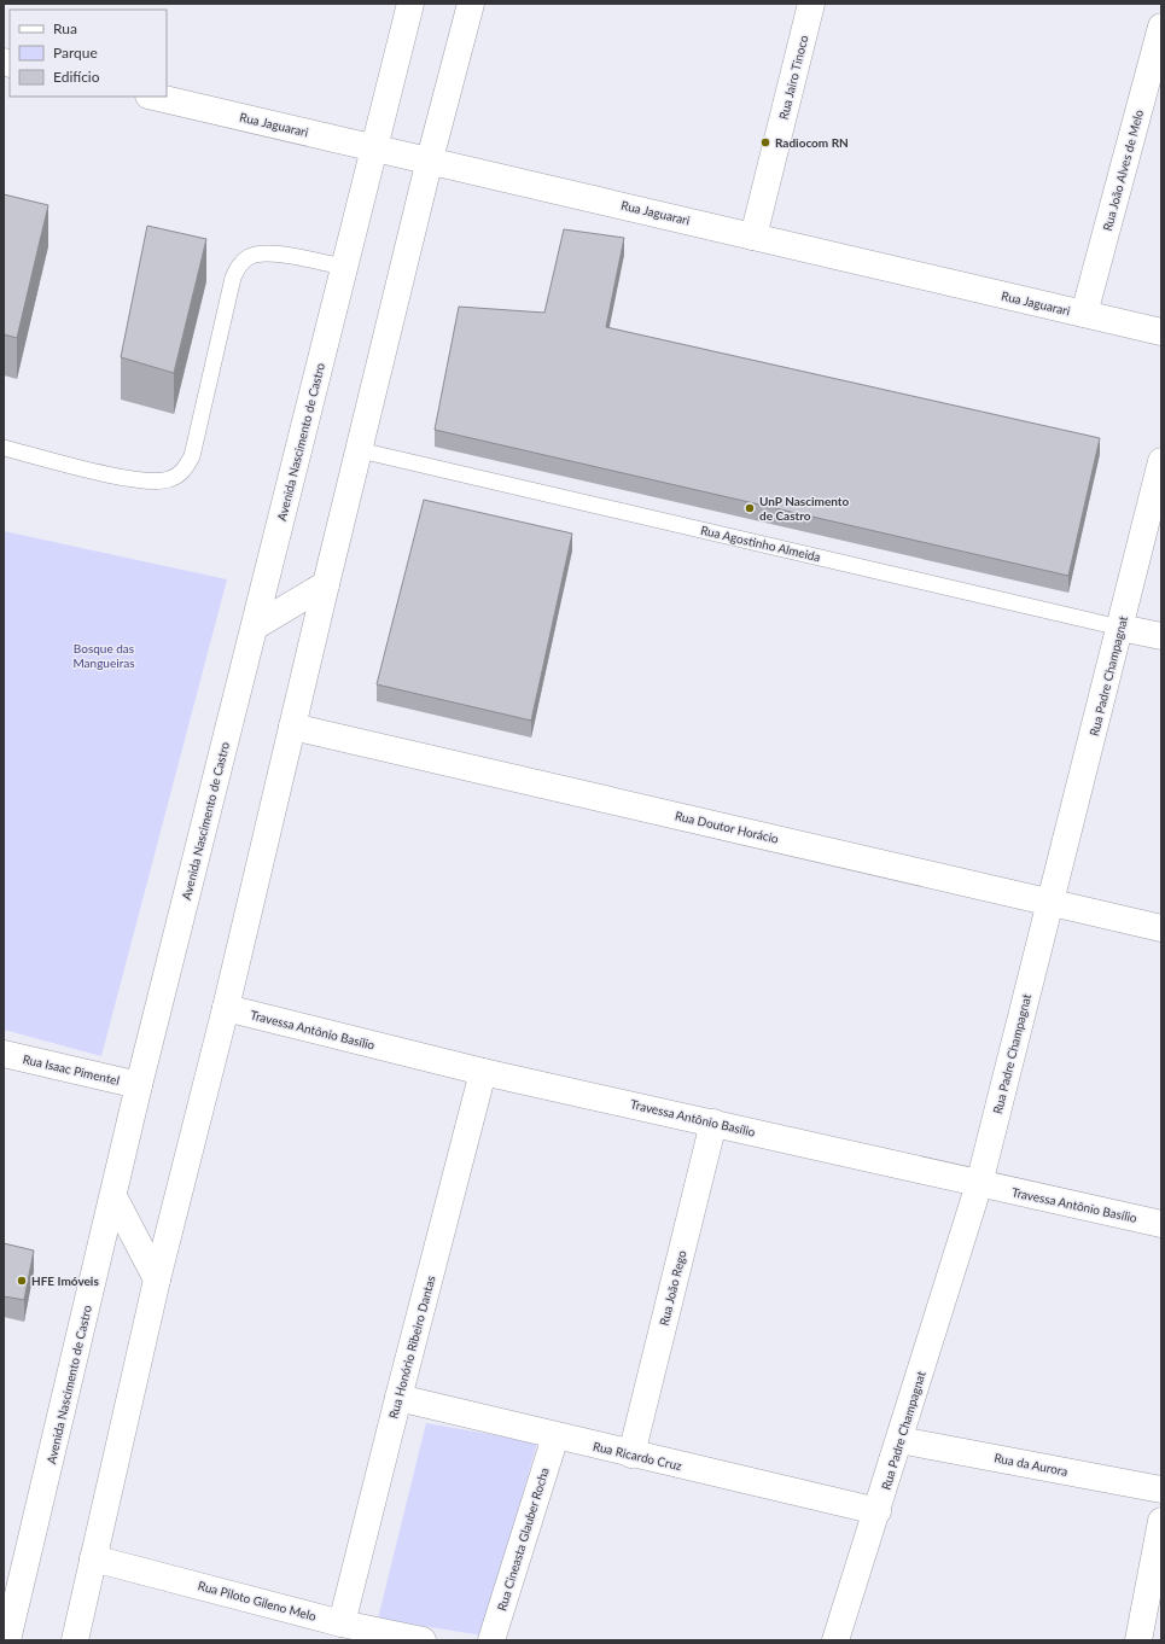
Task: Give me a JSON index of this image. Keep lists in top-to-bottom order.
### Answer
{
  "streets": {
    "street": [
      "Rua Jairo Tinoco",
      "Rua Jaguarari",
      "Rua João Alves de Melo",
      "Avenida Nascimento de Castro",
      "Rua Agostinho Almeida",
      "Rua Padre Champagnat",
      "Rua Doutor Horácio",
      "Travessa Antônio Basílio",
      "Rua Isaac Pimentel",
      "Rua João Rego",
      "Rua Honório Ribeiro Dantas",
      "Rua Ricardo Cruz",
      "Rua da Aurora",
      "Rua Cineasta Glauber Rocha",
      "Rua Piloto Gileno Melo"
    ]
  },
  "crossings": [
    ["Rua Jairo Tinoco", "Rua Jaguarari"],
    ["Rua Jaguarari", "Rua João Alves de Melo"],
    ["Rua Jaguarari", "Avenida Nascimento de Castro"],
    ["Avenida Nascimento de Castro", "Rua Isaac Pimentel"],
    ["Rua Agostinho Almeida", "Rua Padre Champagnat"],
    ["Rua Padre Champagnat", "Rua Doutor Horácio"],
    ["Rua Padre Champagnat", "Travessa Antônio Basílio"],
    ["Rua Padre Champagnat", "Rua Ricardo Cruz"],
    ["Rua Padre Champagnat", "Rua da Aurora"],
    ["Travessa Antônio Basílio", "Rua João Rego"],
    ["Travessa Antônio Basílio", "Rua Honório Ribeiro Dantas"],
    ["Rua João Rego", "Rua Ricardo Cruz"],
    ["Rua Honório Ribeiro Dantas", "Rua Ricardo Cruz"],
    ["Rua Honório Ribeiro Dantas", "Rua Piloto Gileno Melo"],
    ["Rua Ricardo Cruz", "Rua Cineasta Glauber Rocha"]
  ],
  "parks": ["Bosque das Mangueiras"],
  "places": ["Radiocom RN", "UnP Nascimento de Castro", "HFE Imóveis"],
  "legend": ["Rua", "Parque", "Edifício"]
}
